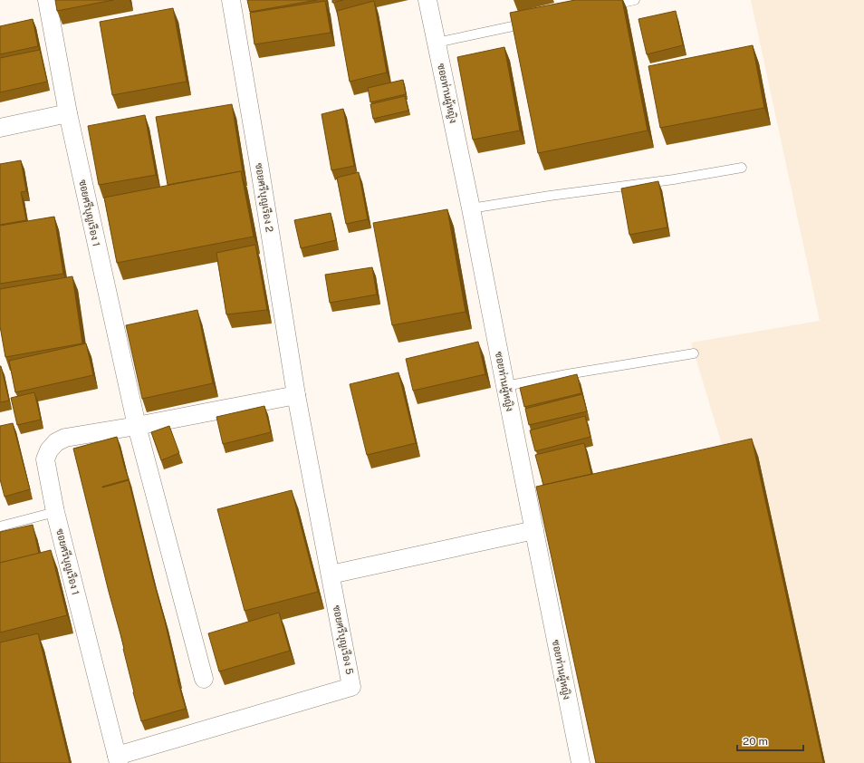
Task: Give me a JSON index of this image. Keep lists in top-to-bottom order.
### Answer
{
  "streets": {
    "street": [
      "ซอยท่านผู้หญิง",
      "ซอยศรีบุญเรือง 2",
      "ซอยศรีบุญเรือง 1",
      "ซอยศรีบุญเรือง 5"
    ]
  },
  "crossings": [
    ["ซอยศรีบุญเรือง 2", "ซอยศรีบุญเรือง 1"],
    ["ซอยศรีบุญเรือง 2", "ซอยศรีบุญเรือง 5"],
    ["ซอยศรีบุญเรือง 1", "ซอยศรีบุญเรือง 5"]
  ],
  "scale_bar": "20 m"
}
